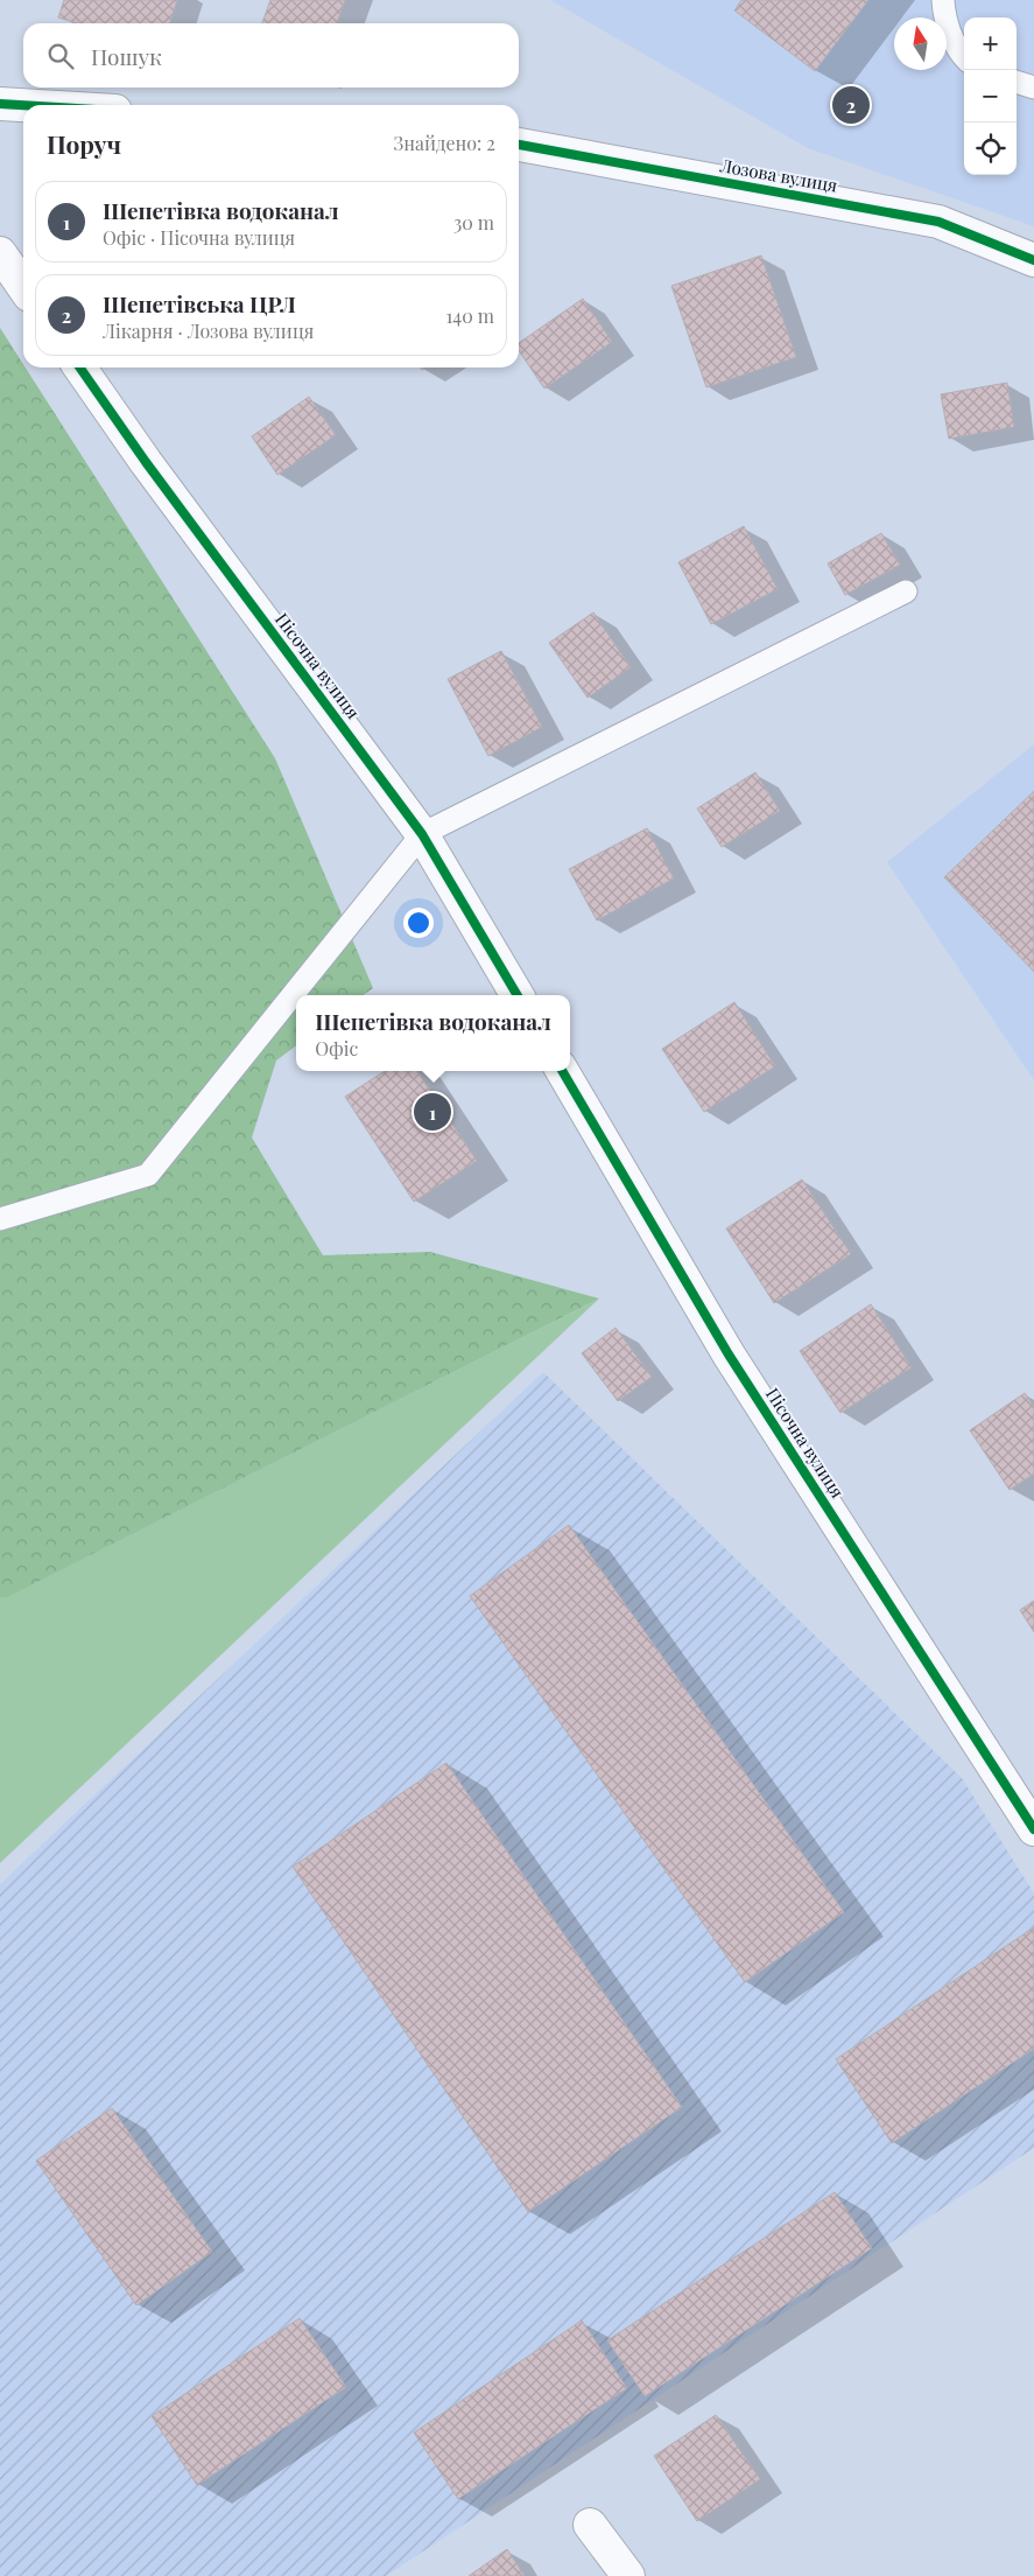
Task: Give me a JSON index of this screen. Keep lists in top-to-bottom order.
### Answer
{
  "streets": {
    "street": ["Лозова вулиця", "Пісочна вулиця"]
  },
  "north": "top",
  "page": {
    "map_buttons": ["+", "−"],
    "search": "Пошук",
    "pins": ["2", "1"],
    "heading": ["Поруч", "Знайдено: 2"],
    "list": [
      {
        "mark": "1",
        "name": "Шепетівка водоканал",
        "note": "Офіс · Пісочна вулиця",
        "value": "30 m"
      },
      {
        "mark": "2",
        "name": "Шепетівська ЦРЛ",
        "note": "Лікарня · Лозова вулиця",
        "value": "140 m"
      }
    ],
    "popup": ["Шепетівка водоканал", "Офіс"]
  }
}
